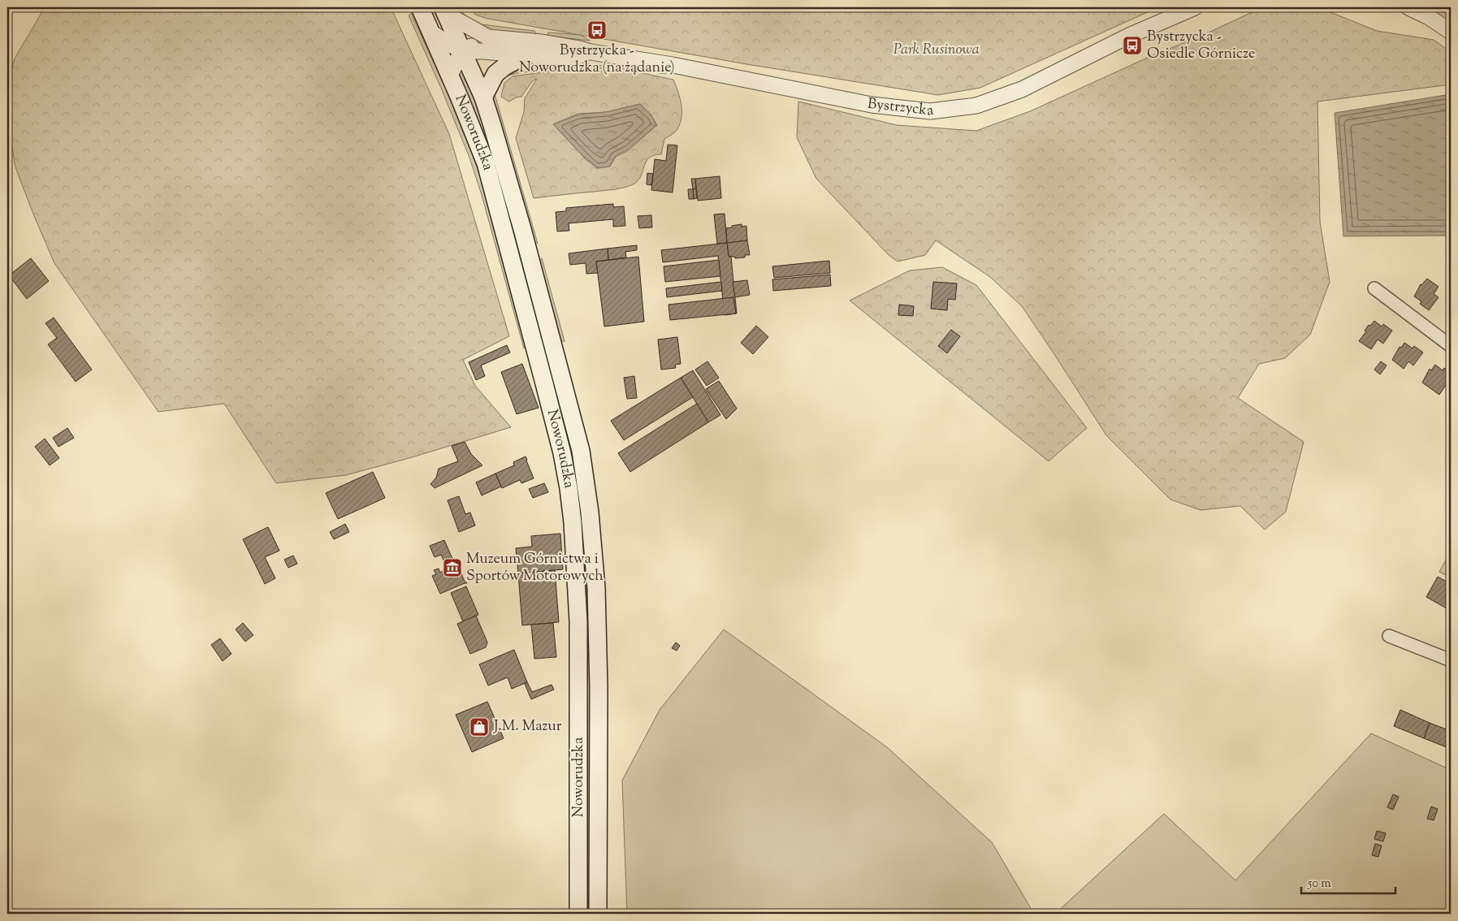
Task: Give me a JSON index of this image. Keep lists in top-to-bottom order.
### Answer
{
  "streets": {
    "main road": ["Noworudzka"],
    "street": ["Bystrzycka"]
  },
  "crossings": [
    ["Bystrzycka", "Noworudzka"]
  ],
  "parks": ["Park Rusinowa"],
  "places": {
    "bus stop": ["Bystrzycka - Noworudzka (na żądanie)", "Bystrzycka - Osiedle Górnicze"],
    "museum": ["Muzeum Górnictwa i Sportów Motorowych"],
    "shop": ["J.M. Mazur"]
  },
  "scale_bar": "50 m"
}
